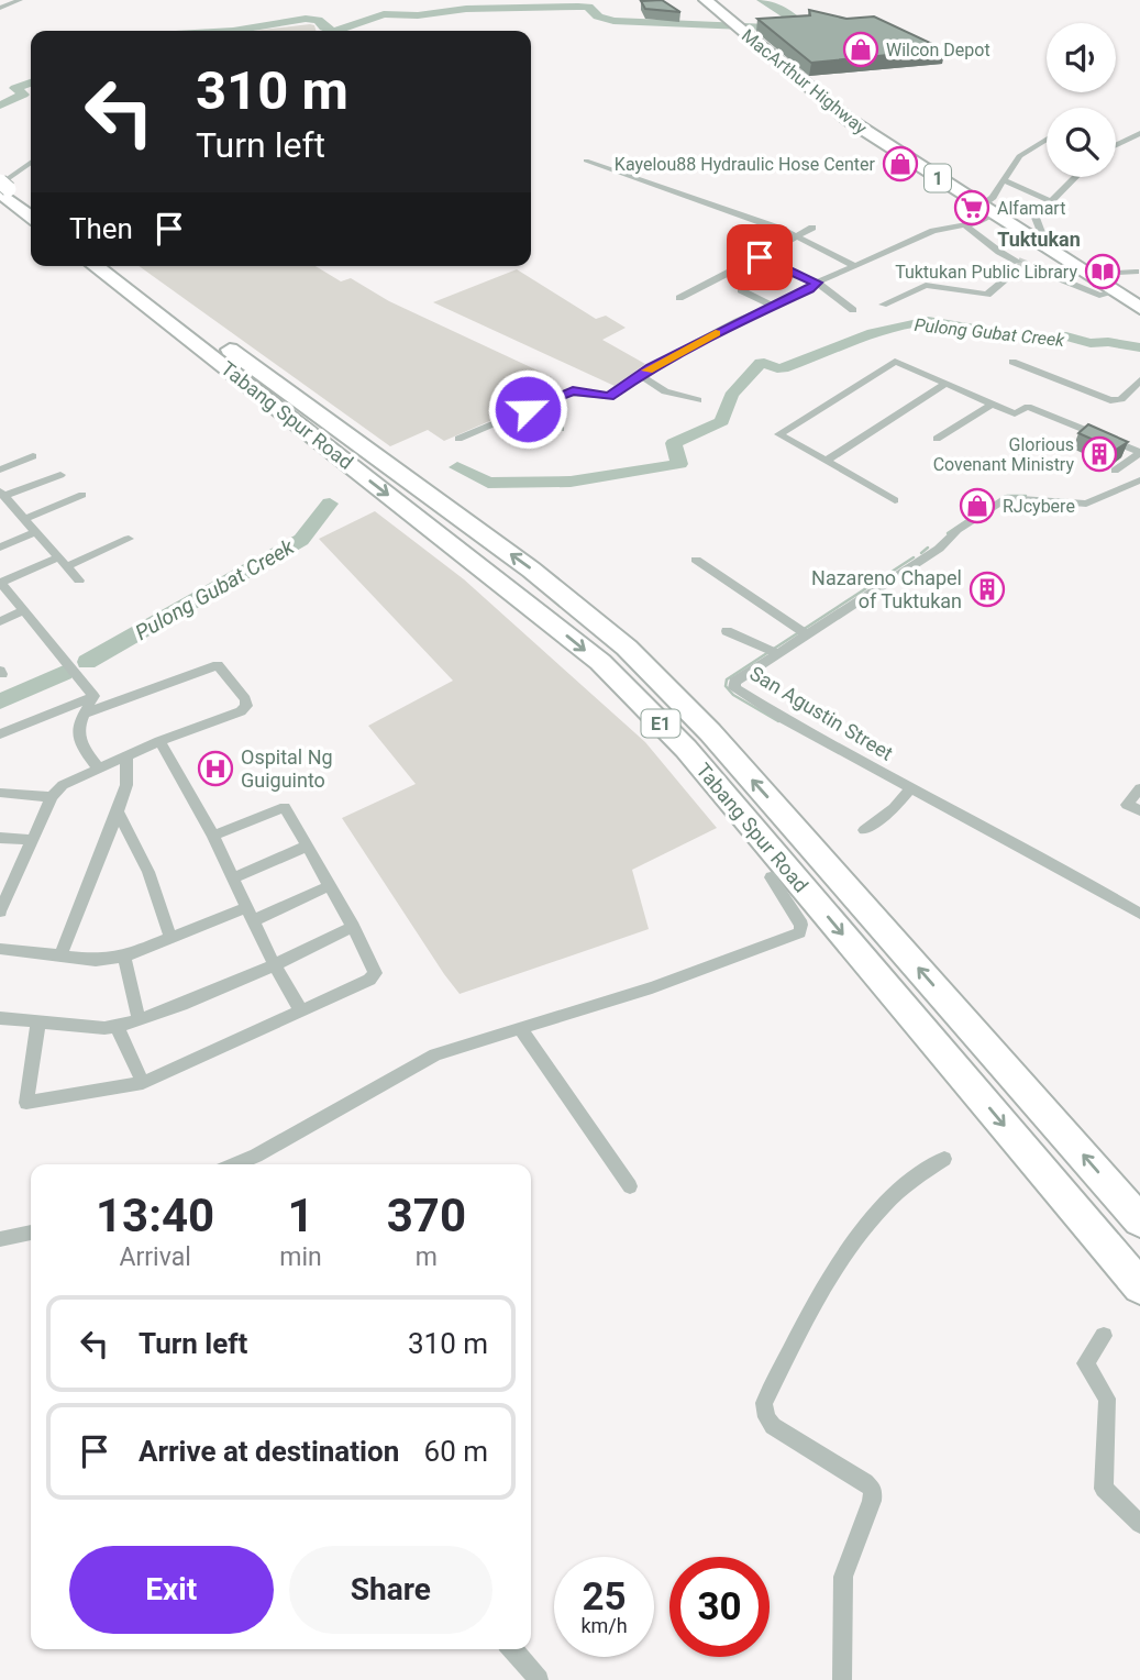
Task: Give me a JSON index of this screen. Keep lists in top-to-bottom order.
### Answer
{
  "streets": {
    "highway": [
      "MacArthur Highway",
      "1",
      "Tabang Spur Road",
      "E1"
    ],
    "street": ["San Agustin Street"]
  },
  "districts": ["Tuktukan"],
  "water": ["Pulong Gubat Creek"],
  "places": {
    "shop": ["Wilcon Depot", "Kayelou88 Hydraulic Hose Center", "RJcybere"],
    "supermarket": ["Alfamart"],
    "library": ["Tuktukan Public Library"],
    "building": ["Glorious Covenant Ministry", "Nazareno Chapel of Tuktukan"],
    "hospital": ["Ospital Ng Guiguinto"]
  },
  "page": {
    "turn": ["310 m", "Turn left"],
    "then": "Then",
    "eta": [
      "13:40",
      "Arrival",
      "1",
      "min",
      "370",
      "m"
    ],
    "list": [
      {
        "name": "Turn left",
        "value": "310 m"
      },
      {
        "name": "Arrive at destination",
        "value": "60 m"
      }
    ],
    "buttons": ["Exit", "Share"],
    "speed": "25 km/h",
    "limit": "30"
  }
}
